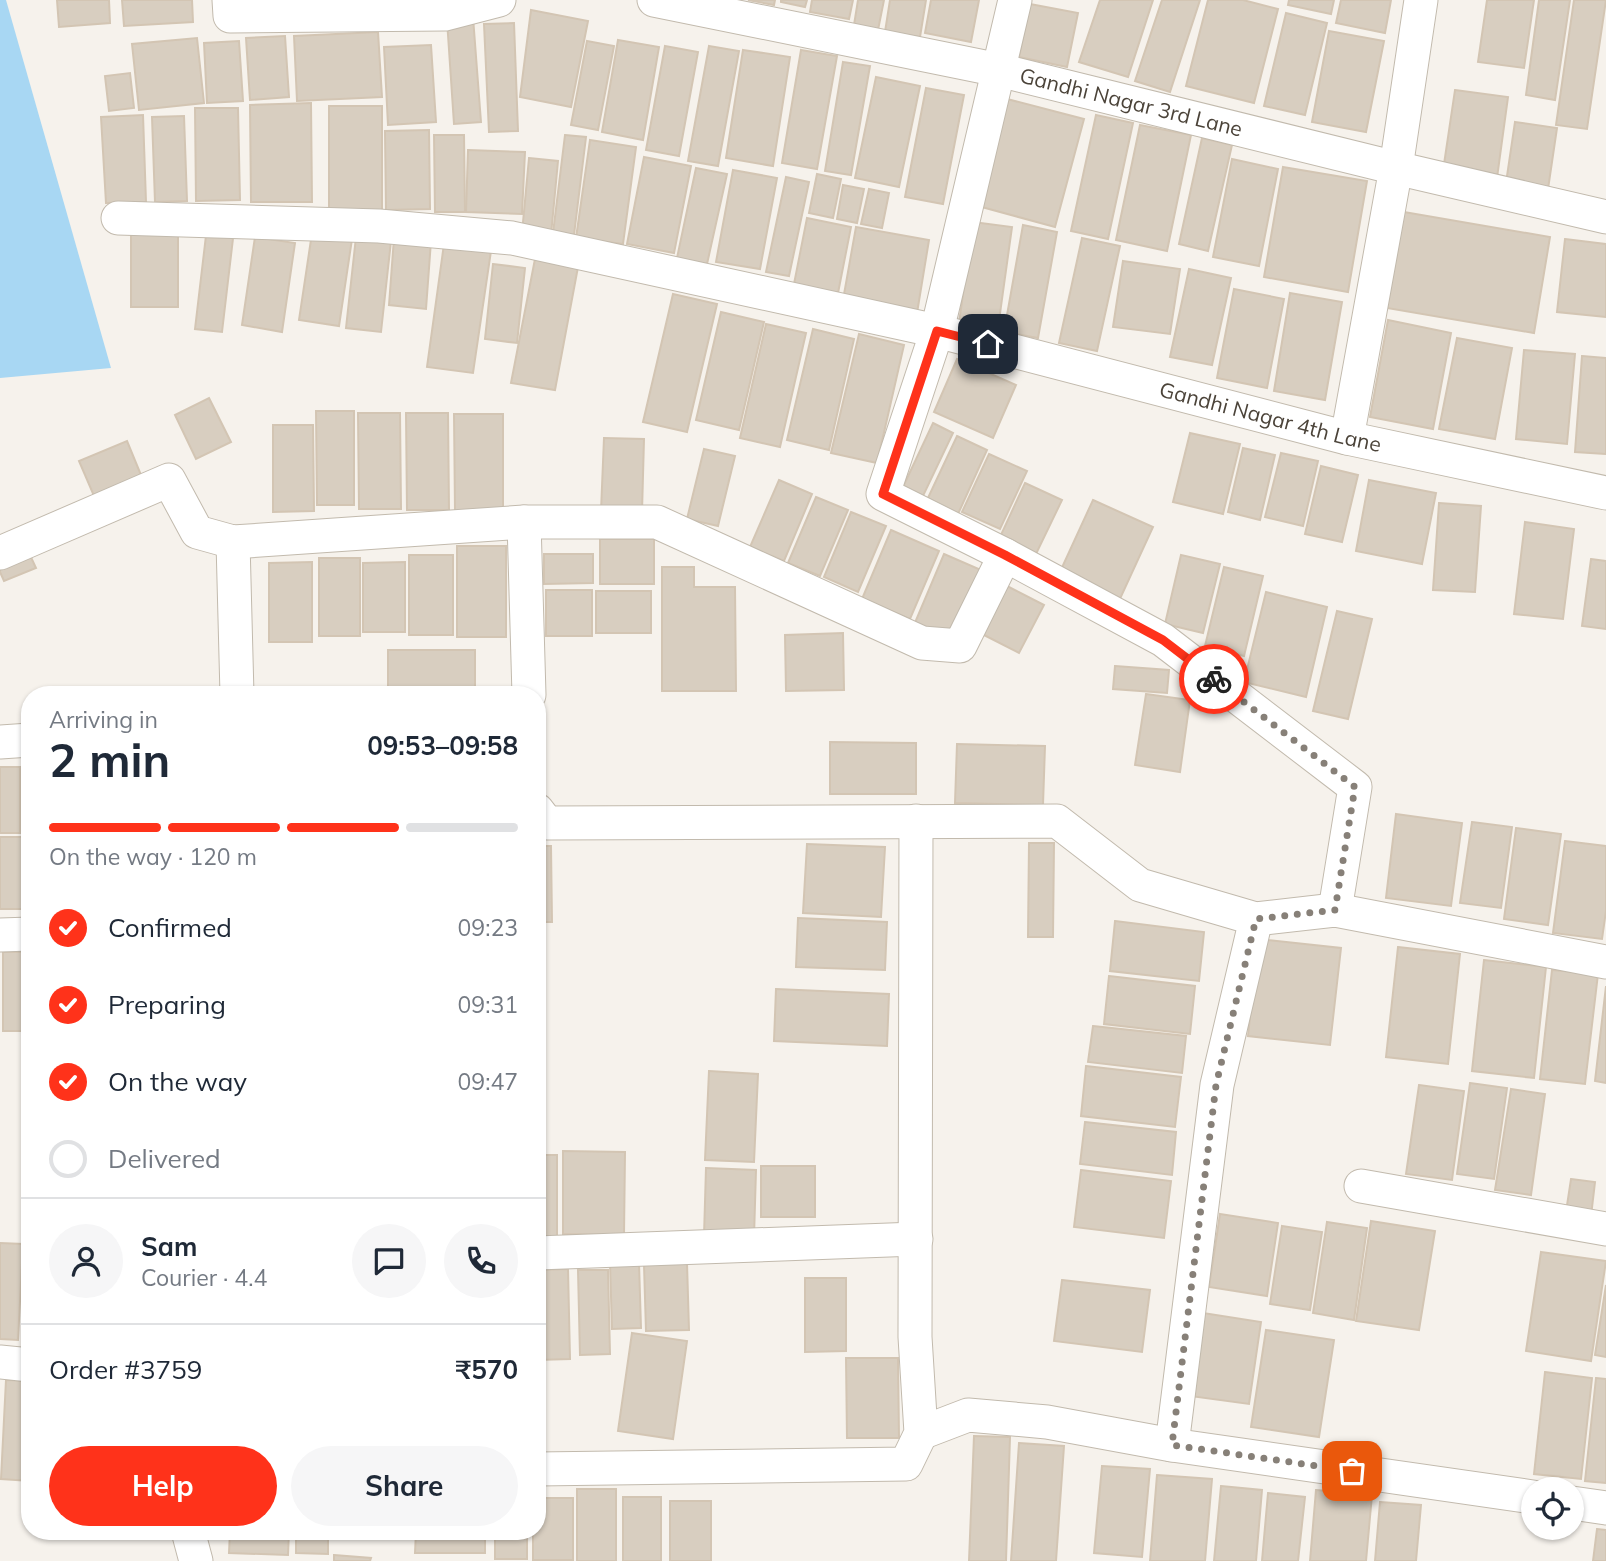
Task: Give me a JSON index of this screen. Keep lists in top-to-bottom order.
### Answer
{
  "streets": {
    "street": ["Gandhi Nagar 3rd Lane", "Gandhi Nagar 4th Lane"]
  },
  "page": {
    "heading": ["2 min", "Arriving in", "09:53–09:58"],
    "panel": [
      "Sam",
      "Courier · 4.4",
      "Order #3759",
      "₹570"
    ],
    "bar": "On the way · 120 m",
    "list": [
      ["Confirmed", "09:23"],
      ["Preparing", "09:31"],
      ["On the way", "09:47"],
      "Delivered"
    ],
    "buttons": ["Help", "Share"]
  }
}
